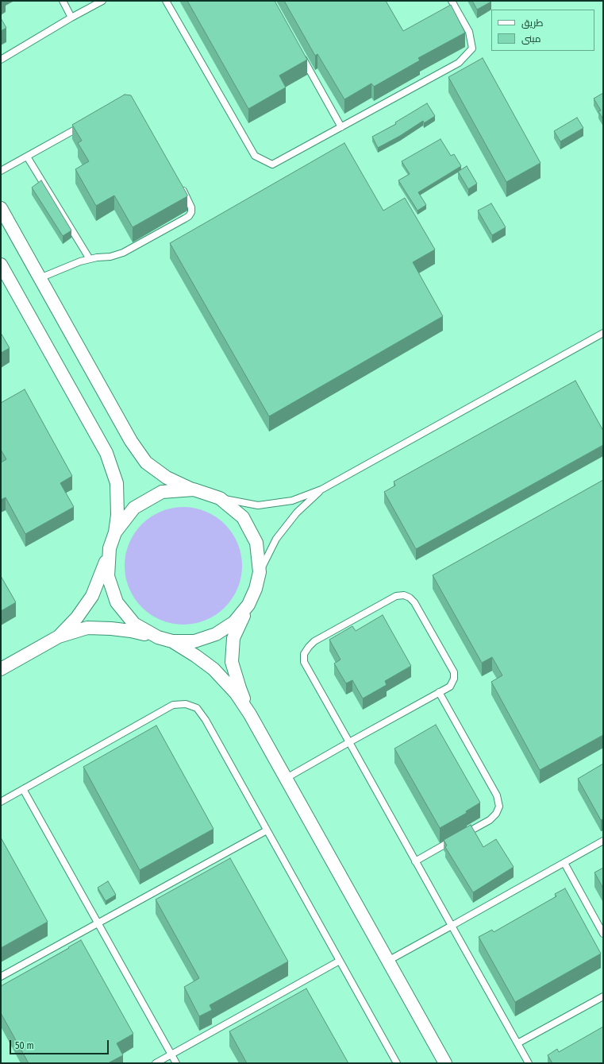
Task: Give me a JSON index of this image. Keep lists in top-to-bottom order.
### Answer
{
  "legend": ["طريق", "مبنى"],
  "scale_bar": "50 m"
}
